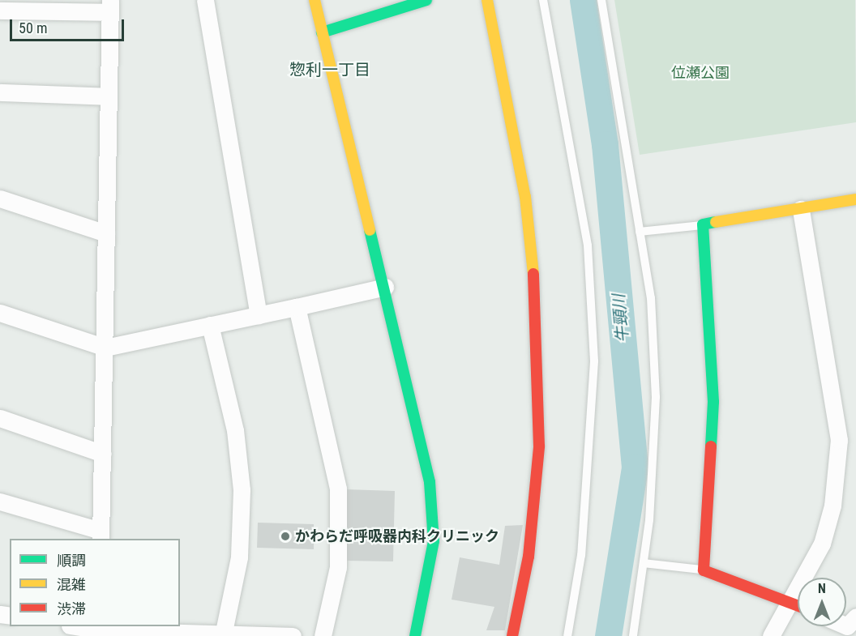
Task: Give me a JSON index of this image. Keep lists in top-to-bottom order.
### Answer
{
  "districts": ["惣利一丁目"],
  "water": ["牛頸川"],
  "parks": ["位瀬公園"],
  "places": ["かわらだ呼吸器内科クリニック"],
  "legend": ["順調", "混雑", "渋滞"],
  "scale_bar": "50 m",
  "north": "top"
}
